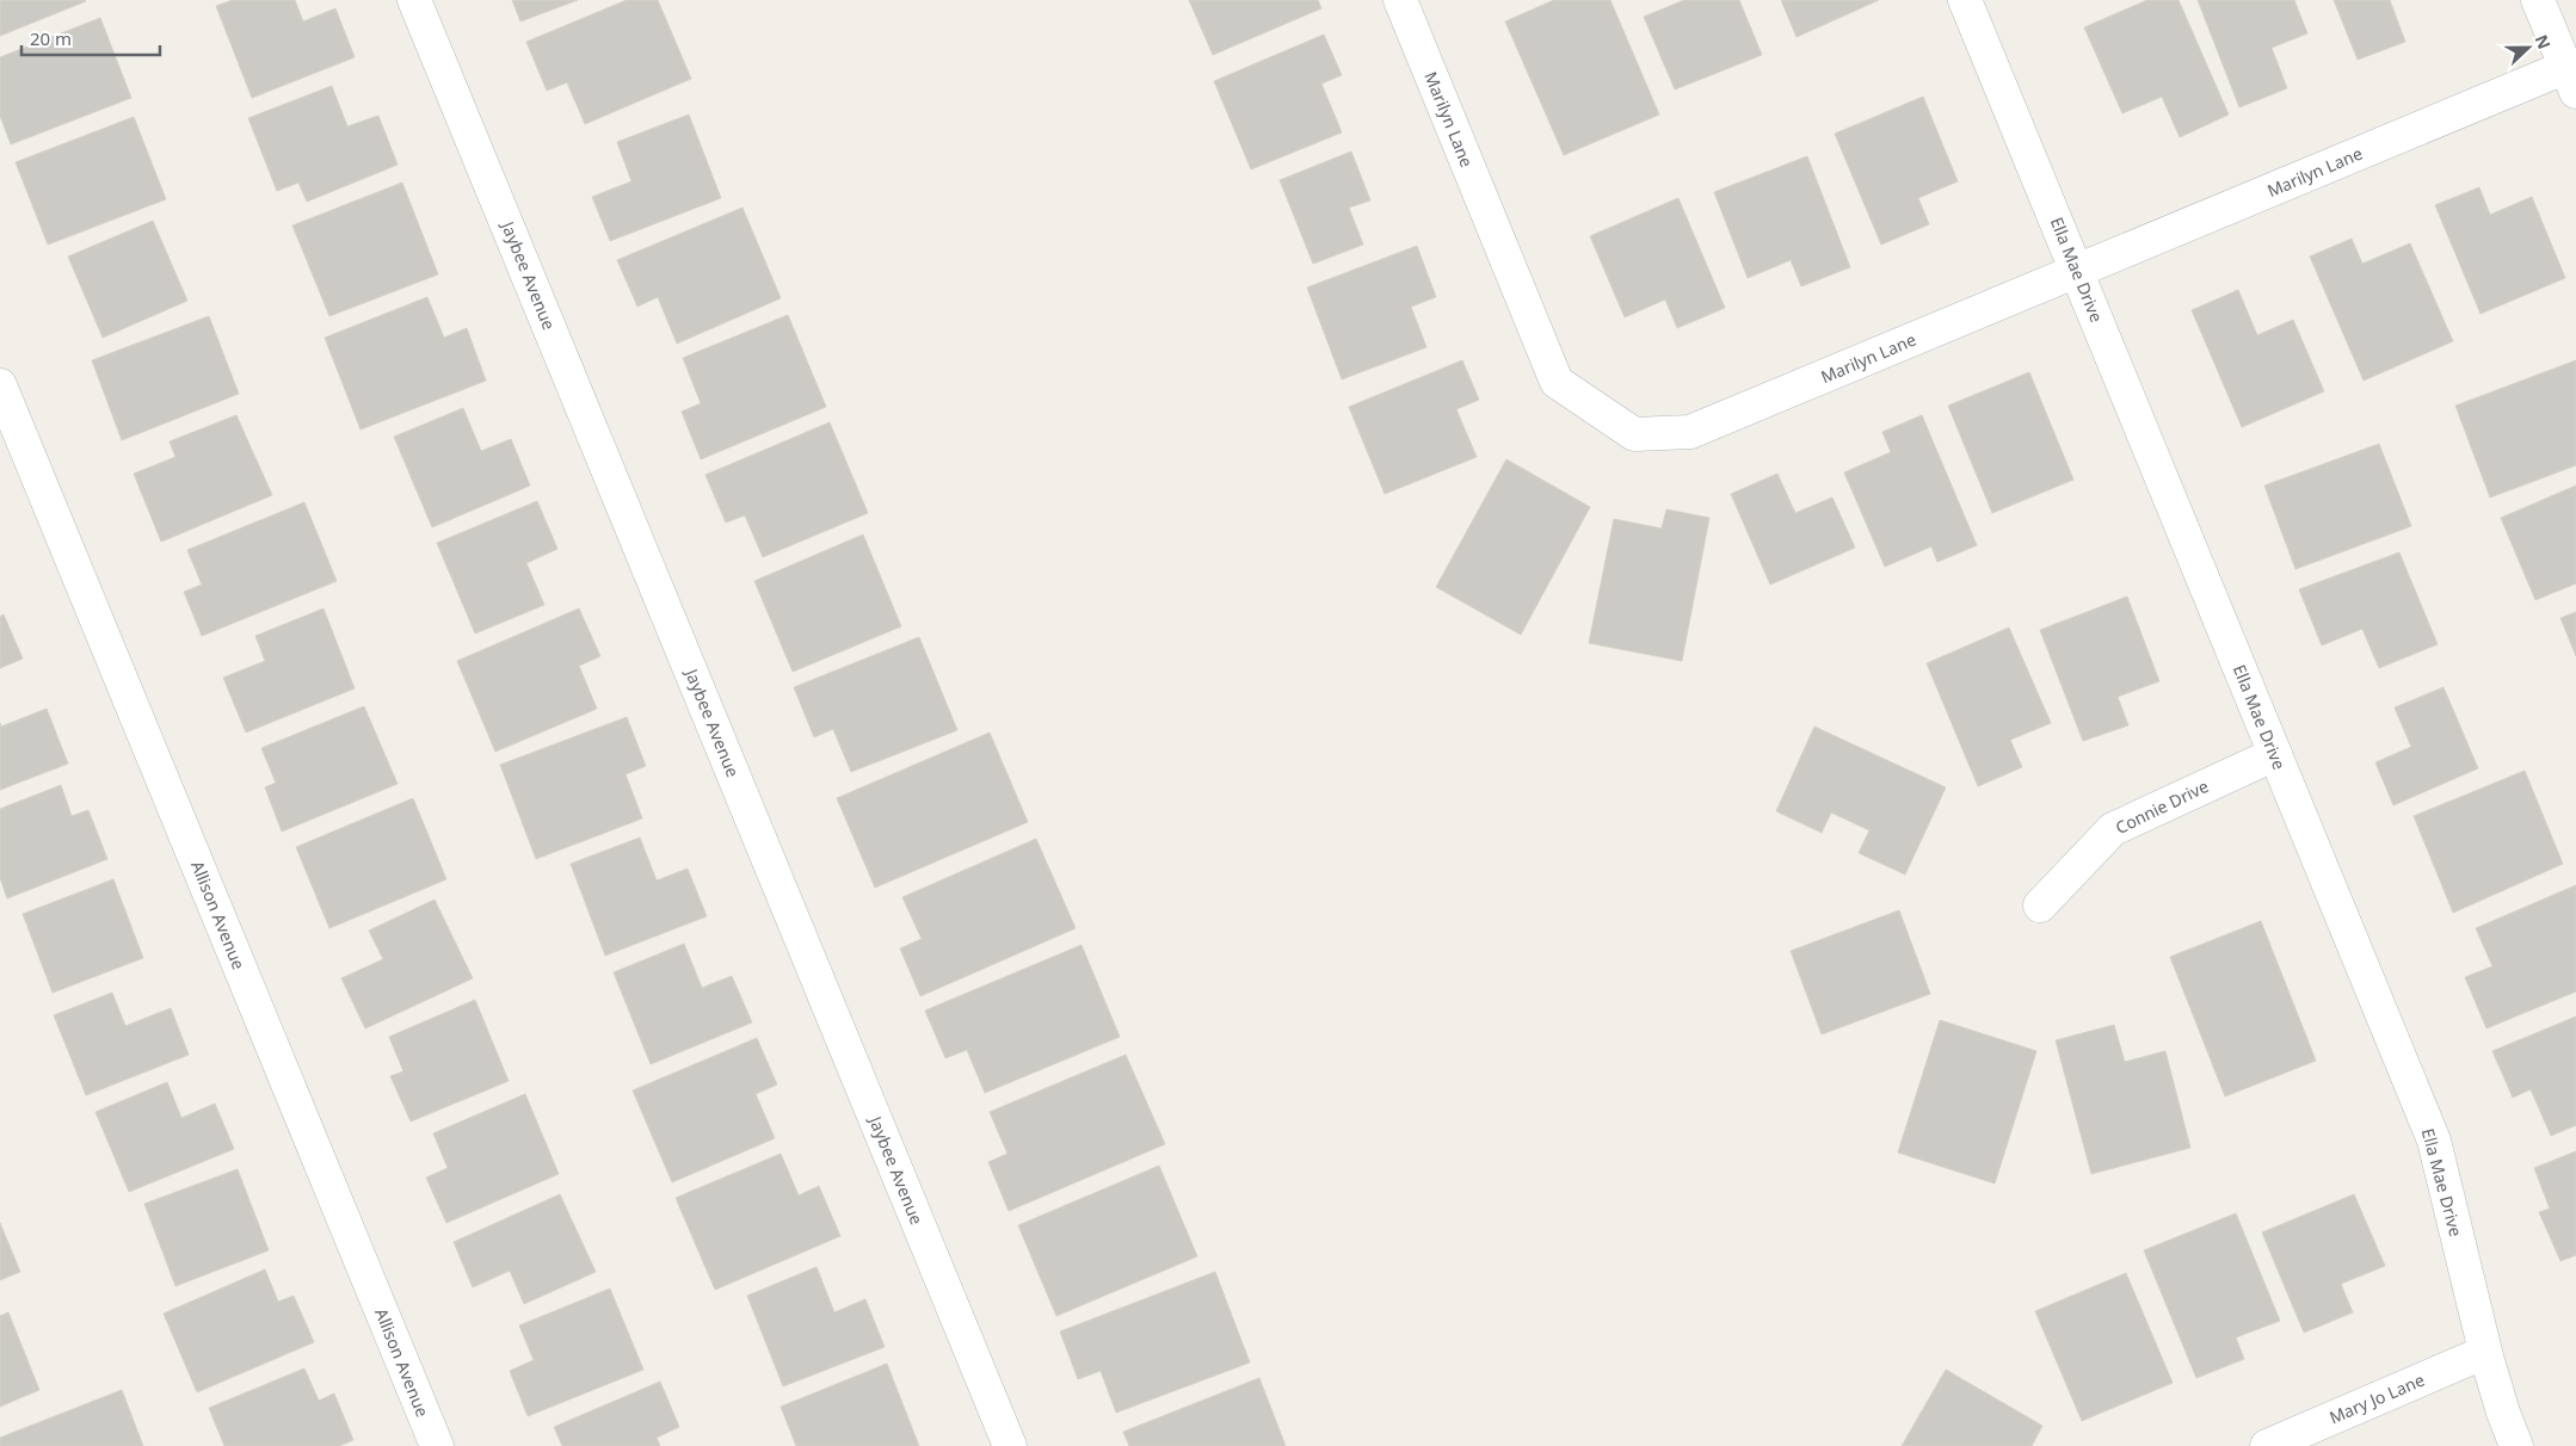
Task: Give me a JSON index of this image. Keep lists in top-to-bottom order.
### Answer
{
  "streets": {
    "street": [
      "Marilyn Lane",
      "Ella Mae Drive",
      "Jaybee Avenue",
      "Connie Drive",
      "Allison Avenue",
      "Mary Jo Lane"
    ]
  },
  "crossings": [
    ["Marilyn Lane", "Ella Mae Drive"],
    ["Ella Mae Drive", "Connie Drive"],
    ["Ella Mae Drive", "Mary Jo Lane"]
  ],
  "scale_bar": "20 m",
  "north": "right"
}
